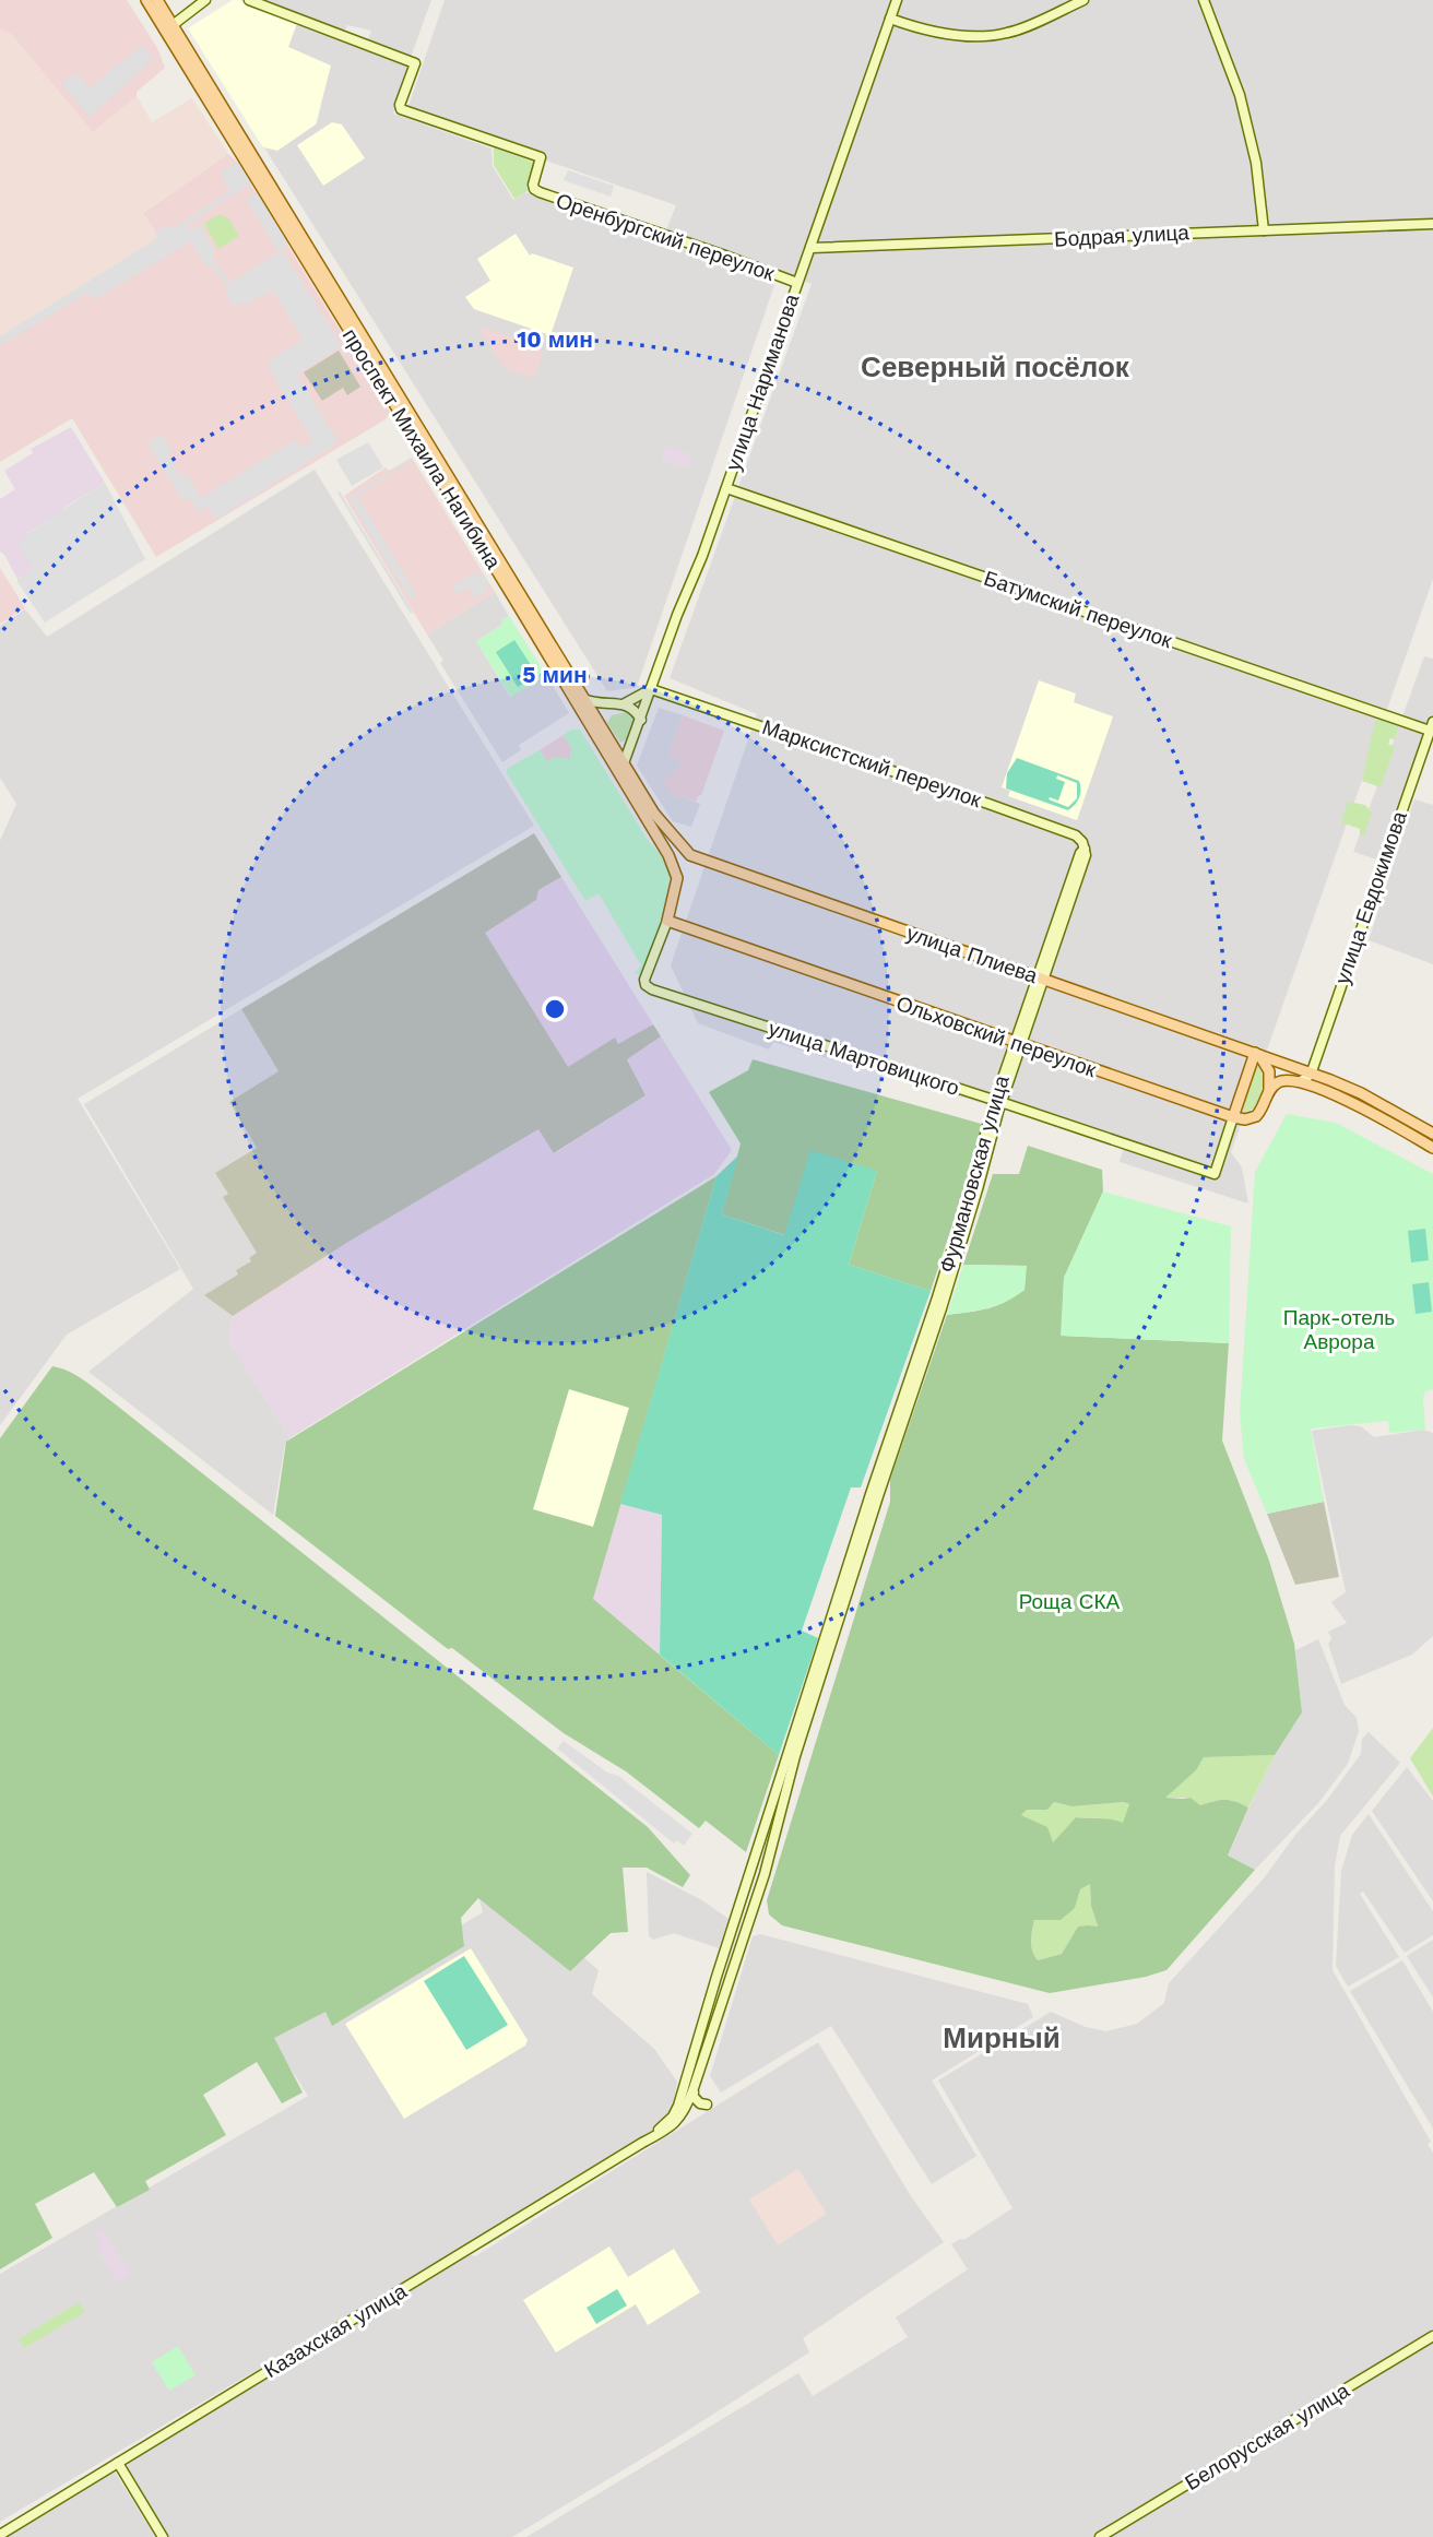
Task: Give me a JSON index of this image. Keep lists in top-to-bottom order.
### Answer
{
  "streets": {
    "main road": ["проспект Михаила Нагибина", "улица Плиева", "Ольховский переулок"],
    "street": [
      "Бодрая улица",
      "Оренбургский переулок",
      "улица Нариманова",
      "Батумский переулок",
      "Марксистский переулок",
      "улица Евдокимова",
      "улица Мартовицкого",
      "Фурмановская улица",
      "Казахская улица",
      "Белорусская улица"
    ]
  },
  "crossings": [
    ["Бодрая улица", "улица Нариманова"],
    ["Оренбургский переулок", "улица Нариманова"],
    ["улица Нариманова", "проспект Михаила Нагибина"],
    ["улица Нариманова", "Батумский переулок"],
    ["улица Нариманова", "Марксистский переулок"],
    ["проспект Михаила Нагибина", "улица Плиева"],
    ["проспект Михаила Нагибина", "Ольховский переулок"],
    ["проспект Михаила Нагибина", "улица Мартовицкого"],
    ["Батумский переулок", "улица Евдокимова"],
    ["Марксистский переулок", "Фурмановская улица"],
    ["улица Евдокимова", "улица Плиева"],
    ["улица Плиева", "Фурмановская улица"],
    ["Ольховский переулок", "улица Мартовицкого"],
    ["Ольховский переулок", "Фурмановская улица"],
    ["улица Мартовицкого", "Фурмановская улица"]
  ],
  "districts": ["Северный посёлок", "Мирный"],
  "parks": ["Парк-отель Аврора", "Роща СКА"],
  "rings": ["10 мин", "5 мин"]
}
